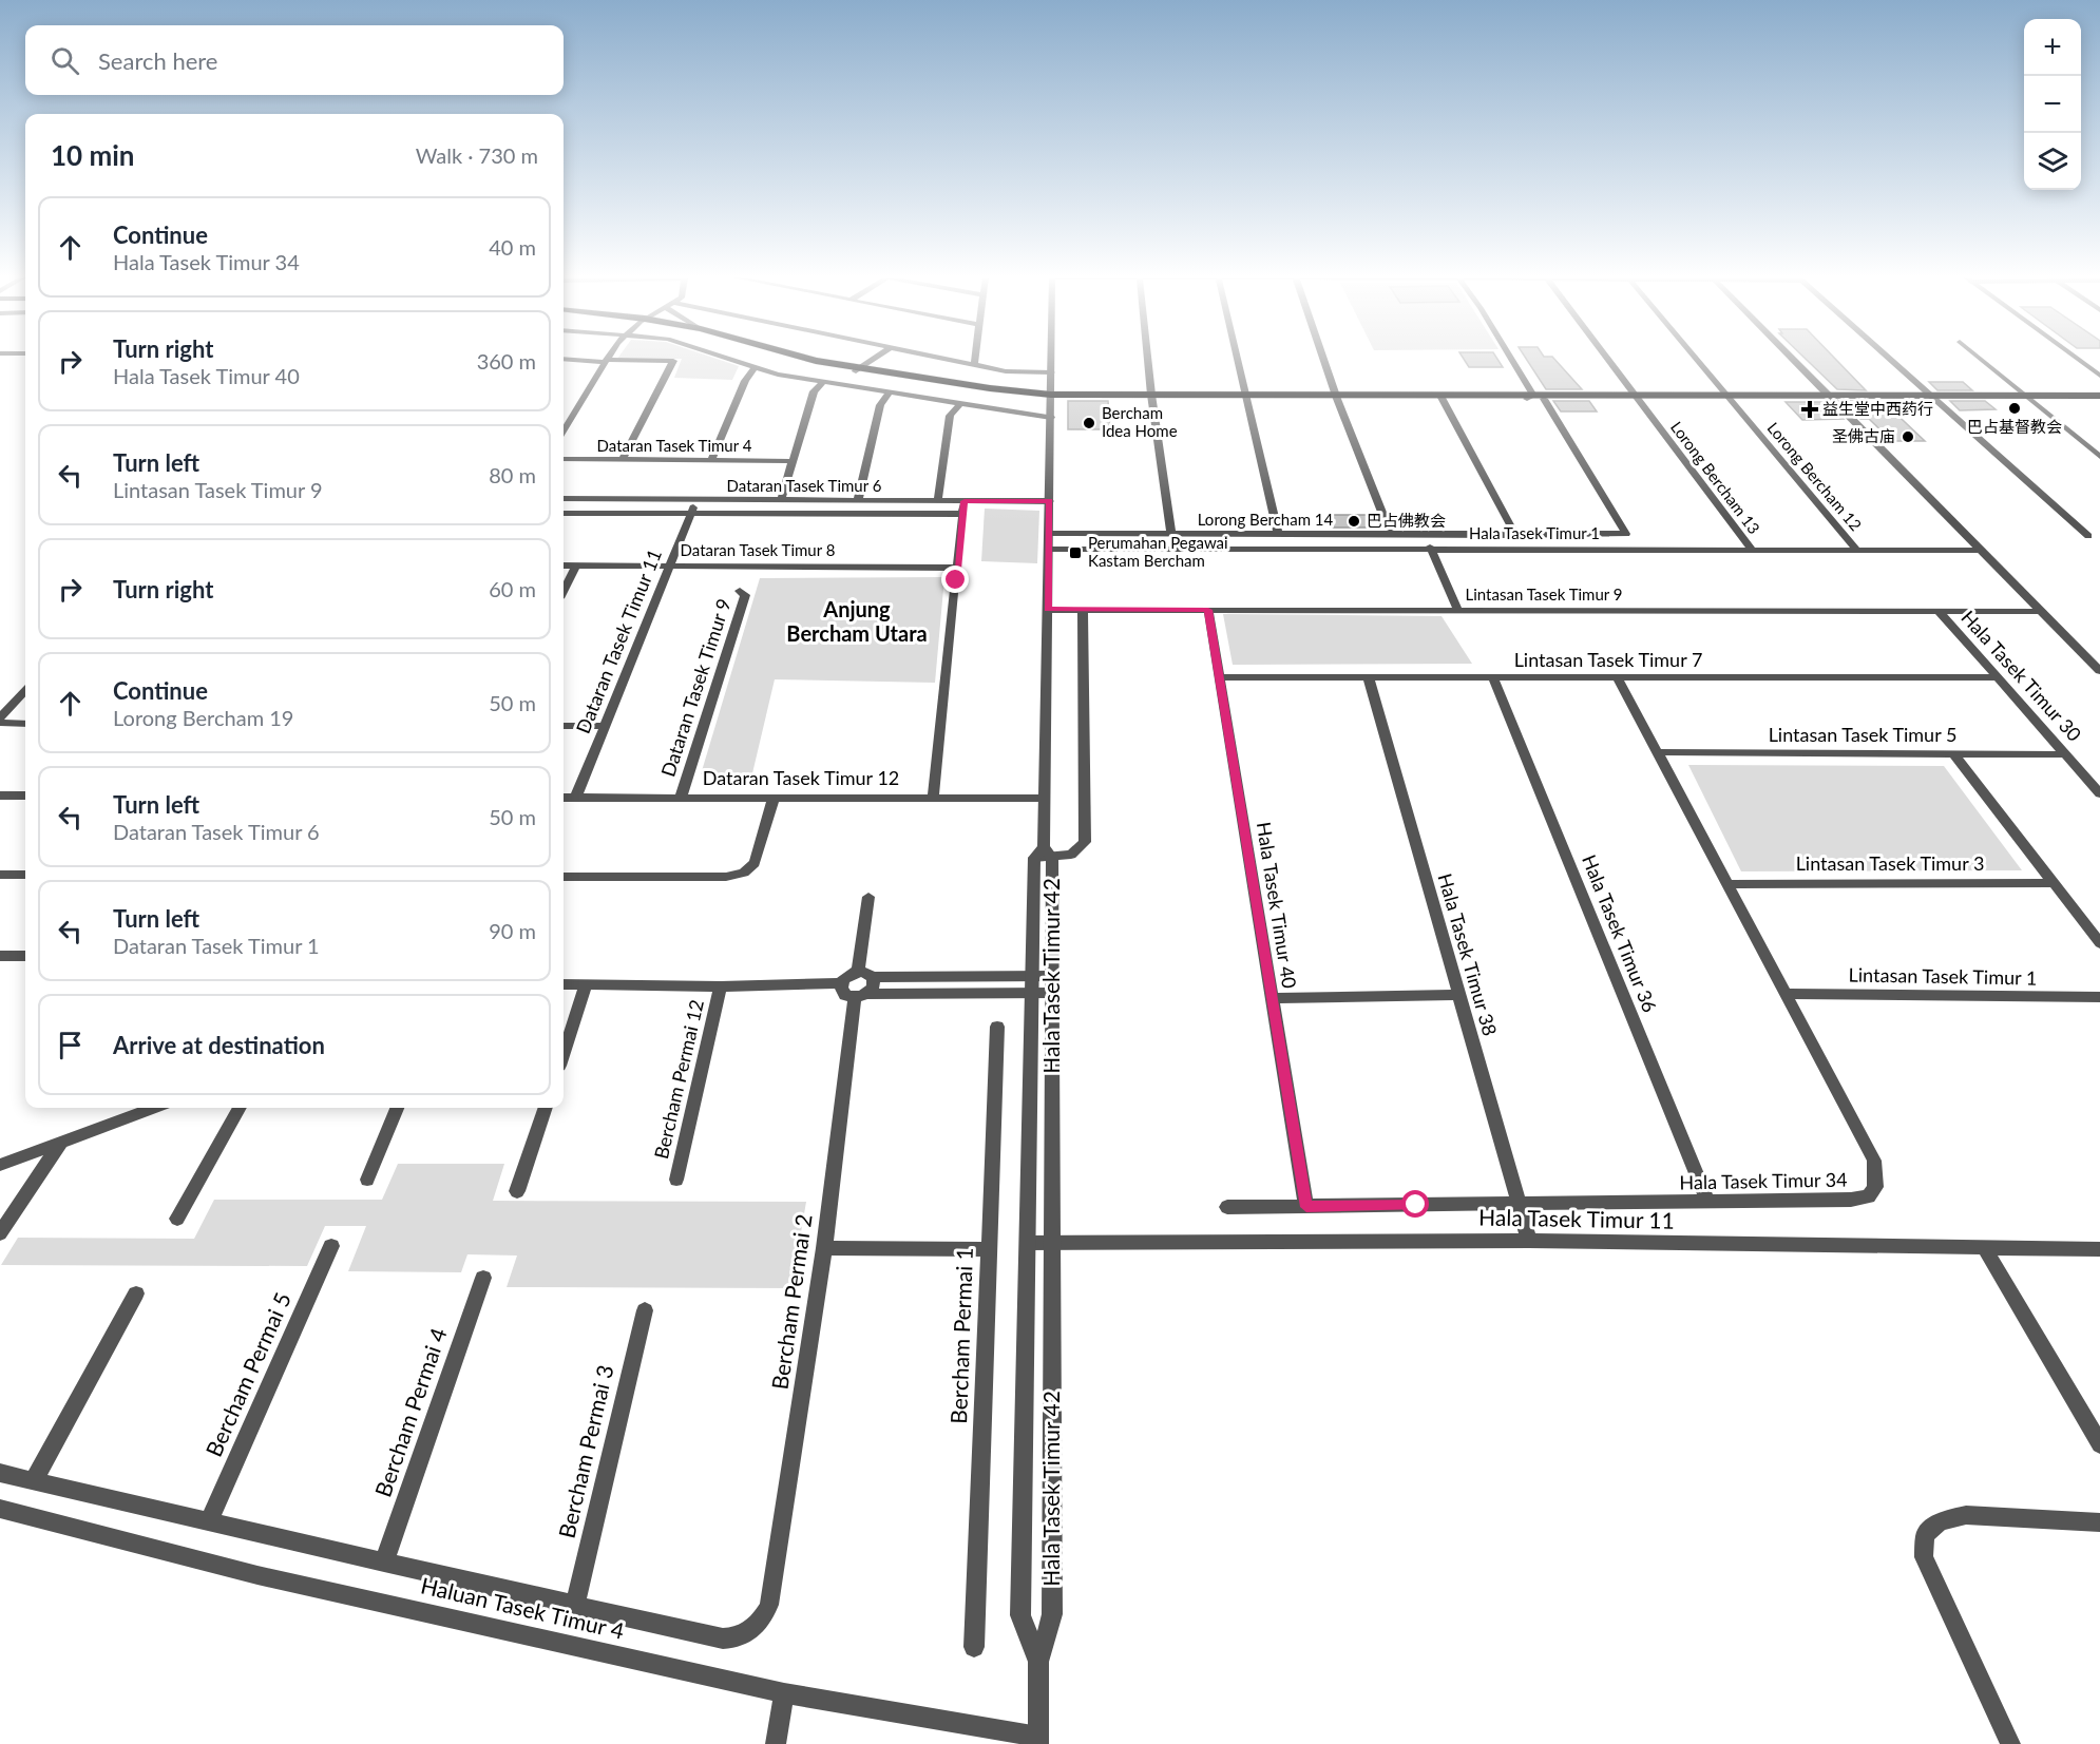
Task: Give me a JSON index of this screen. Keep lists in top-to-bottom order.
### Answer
{
  "streets": {
    "street": [
      "Dataran Tasek Timur 4",
      "Lorong Bercham 12",
      "Lorong Bercham 13",
      "Dataran Tasek Timur 6",
      "Lorong Bercham 14",
      "Hala Tasek Timur 1",
      "Dataran Tasek Timur 8",
      "Lintasan Tasek Timur 9",
      "Dataran Tasek Timur 11",
      "Lintasan Tasek Timur 7",
      "Hala Tasek Timur 30",
      "Dataran Tasek Timur 9",
      "Lintasan Tasek Timur 5",
      "Dataran Tasek Timur 12",
      "Lintasan Tasek Timur 3",
      "Hala Tasek Timur 40",
      "Hala Tasek Timur 36",
      "Hala Tasek Timur 38",
      "Hala Tasek Timur 42",
      "Lintasan Tasek Timur 1",
      "Bercham Permai 12",
      "Hala Tasek Timur 34",
      "Hala Tasek Timur 11",
      "Bercham Permai 2",
      "Bercham Permai 1",
      "Bercham Permai 5",
      "Bercham Permai 4",
      "Bercham Permai 3",
      "Haluan Tasek Timur 4"
    ]
  },
  "crossings": [
    ["Lorong Bercham 12", "Hala Tasek Timur 1"],
    ["Lorong Bercham 13", "Hala Tasek Timur 1"],
    ["Dataran Tasek Timur 6", "Dataran Tasek Timur 11"],
    ["Dataran Tasek Timur 8", "Dataran Tasek Timur 11"],
    ["Lintasan Tasek Timur 9", "Hala Tasek Timur 30"],
    ["Lintasan Tasek Timur 9", "Hala Tasek Timur 40"],
    ["Dataran Tasek Timur 11", "Dataran Tasek Timur 12"],
    ["Lintasan Tasek Timur 7", "Hala Tasek Timur 30"],
    ["Lintasan Tasek Timur 7", "Hala Tasek Timur 40"],
    ["Lintasan Tasek Timur 7", "Hala Tasek Timur 36"],
    ["Lintasan Tasek Timur 7", "Hala Tasek Timur 38"],
    ["Lintasan Tasek Timur 7", "Hala Tasek Timur 34"],
    ["Hala Tasek Timur 30", "Lintasan Tasek Timur 5"],
    ["Dataran Tasek Timur 9", "Dataran Tasek Timur 12"],
    ["Lintasan Tasek Timur 5", "Hala Tasek Timur 34"],
    ["Lintasan Tasek Timur 3", "Hala Tasek Timur 34"],
    ["Hala Tasek Timur 40", "Hala Tasek Timur 34"],
    ["Hala Tasek Timur 36", "Hala Tasek Timur 34"],
    ["Hala Tasek Timur 38", "Hala Tasek Timur 34"],
    ["Hala Tasek Timur 38", "Hala Tasek Timur 11"],
    ["Hala Tasek Timur 42", "Hala Tasek Timur 11"],
    ["Hala Tasek Timur 42", "Haluan Tasek Timur 4"],
    ["Lintasan Tasek Timur 1", "Hala Tasek Timur 34"],
    ["Bercham Permai 2", "Bercham Permai 3"]
  ],
  "districts": ["Anjung Bercham Utara"],
  "places": {
    "other": [
      "巴占基督教会",
      "Bercham Idea Home",
      "圣佛古庙",
      "巴占佛教会"
    ],
    "health": ["益生堂中西药行"],
    "transit": ["Perumahan Pegawai Kastam Bercham"]
  },
  "page": {
    "map_buttons": ["+", "−"],
    "search": "Search here",
    "heading": ["10 min", "Walk · 730 m"],
    "list": [
      ["Continue", "Hala Tasek Timur 34", "40 m"],
      ["Turn right", "Hala Tasek Timur 40", "360 m"],
      ["Turn left", "Lintasan Tasek Timur 9", "80 m"],
      ["Turn right", "60 m"],
      ["Continue", "Lorong Bercham 19", "50 m"],
      ["Turn left", "Dataran Tasek Timur 6", "50 m"],
      ["Turn left", "Dataran Tasek Timur 1", "90 m"],
      "Arrive at destination"
    ]
  }
}
